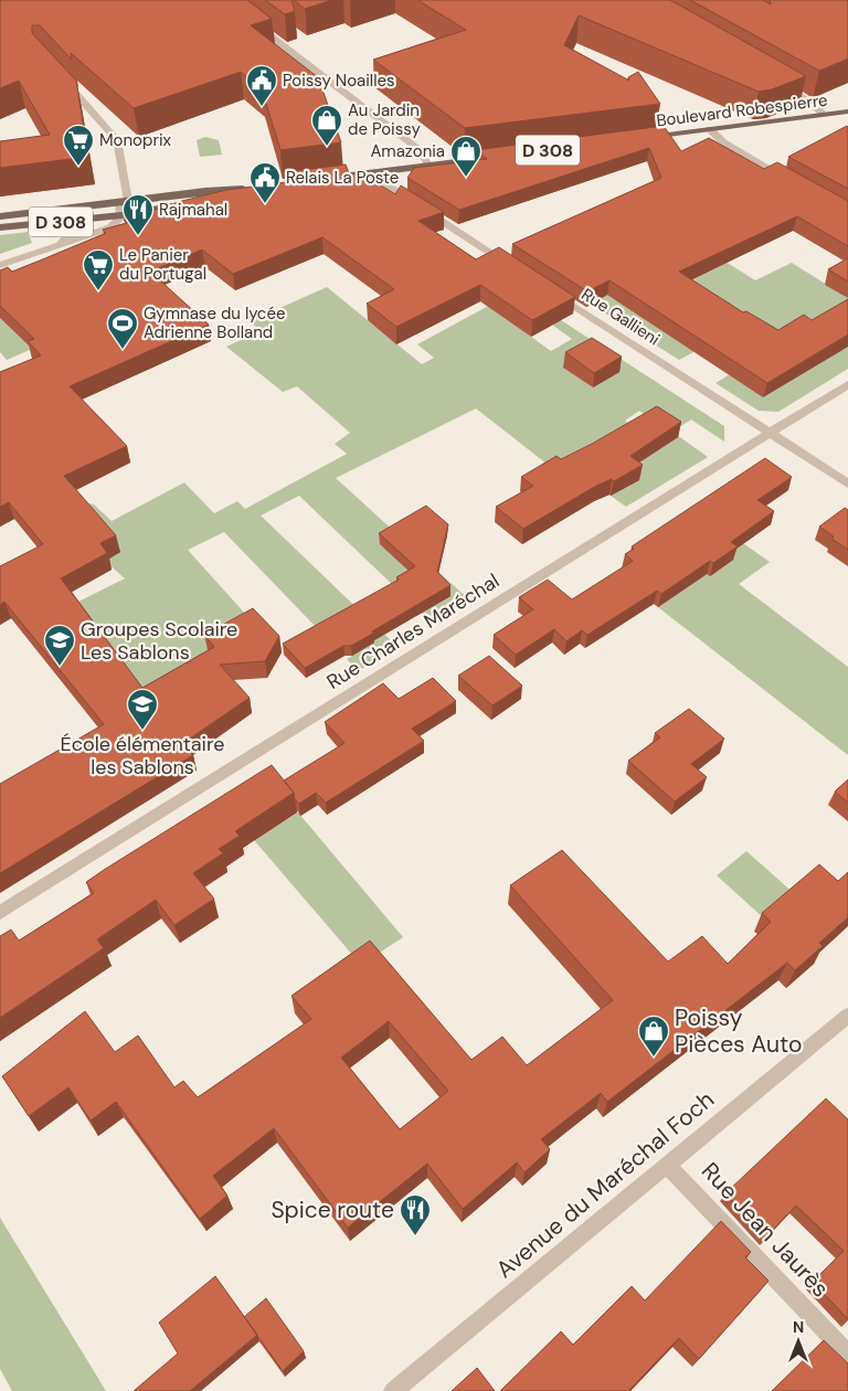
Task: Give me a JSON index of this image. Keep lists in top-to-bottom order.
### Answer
{
  "streets": {
    "main road": ["Boulevard Robespierre", "D 308"],
    "street": [
      "Rue Gallieni",
      "Rue Charles Maréchal",
      "Avenue du Maréchal Foch",
      "Rue Jean Jaurès"
    ]
  },
  "crossings": [
    ["Rue Gallieni", "Rue Charles Maréchal"],
    ["Avenue du Maréchal Foch", "Rue Jean Jaurès"]
  ],
  "places": {
    "public building": ["Poissy Noailles", "Relais La Poste"],
    "shop": ["Au Jardin de Poissy", "Amazonia", "Poissy Pièces Auto"],
    "supermarket": ["Monoprix", "Le Panier du Portugal"],
    "restaurant": ["Rajmahal", "Spice route"],
    "sports": ["Gymnase du lycée Adrienne Bolland"],
    "school or university": ["Groupes Scolaire Les Sablons", "École élémentaire les Sablons"]
  },
  "north": "top"
}
